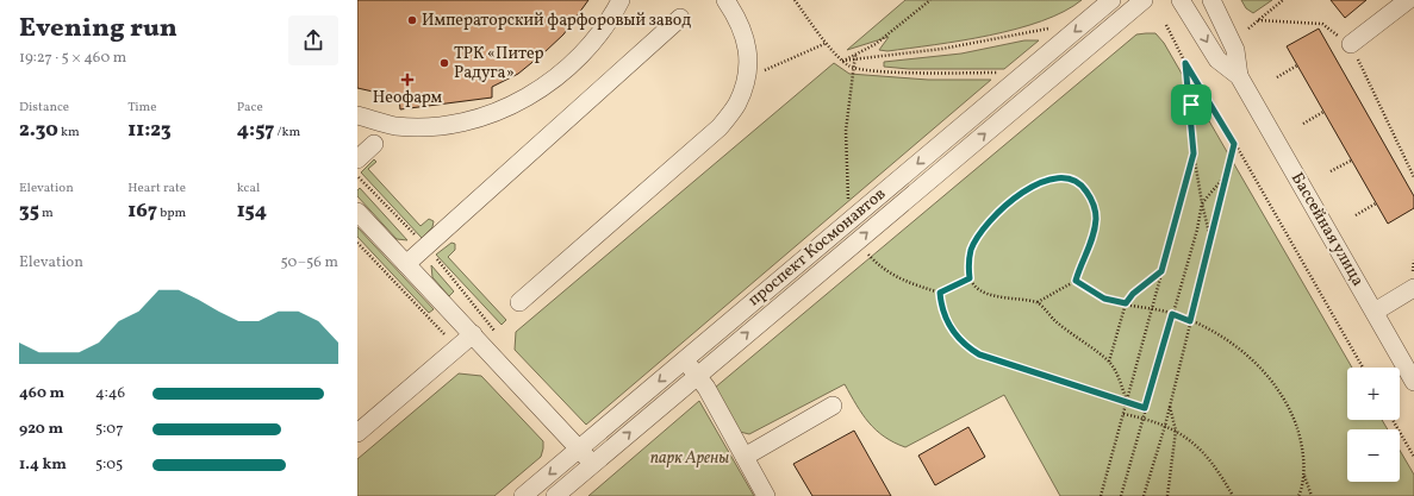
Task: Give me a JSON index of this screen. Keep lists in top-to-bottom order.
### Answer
{
  "streets": {
    "street": ["Бассейная улица", "проспект Космонавтов"]
  },
  "parks": ["парк Арены"],
  "places": {
    "other": ["Императорский фарфоровый завод", "ТРК «Питер Радуга»"],
    "health": ["Неофарм"]
  },
  "page": {
    "heading": ["Evening run", "19:27 · 5 × 460 m"],
    "stats": [
      ["Distance", "2.30 km"],
      ["Time", "11:23"],
      ["Pace", "4:57 /km"],
      ["Elevation", "35 m"],
      ["Heart rate", "167 bpm"],
      ["kcal", "154"]
    ],
    "chart": ["Elevation", "50–56 m"],
    "map_buttons": ["+", "−"],
    "list": [
      {
        "name": "460 m",
        "note": "4:46"
      },
      {
        "name": "920 m",
        "note": "5:07"
      },
      {
        "name": "1.4 km",
        "note": "5:05"
      }
    ]
  }
}
